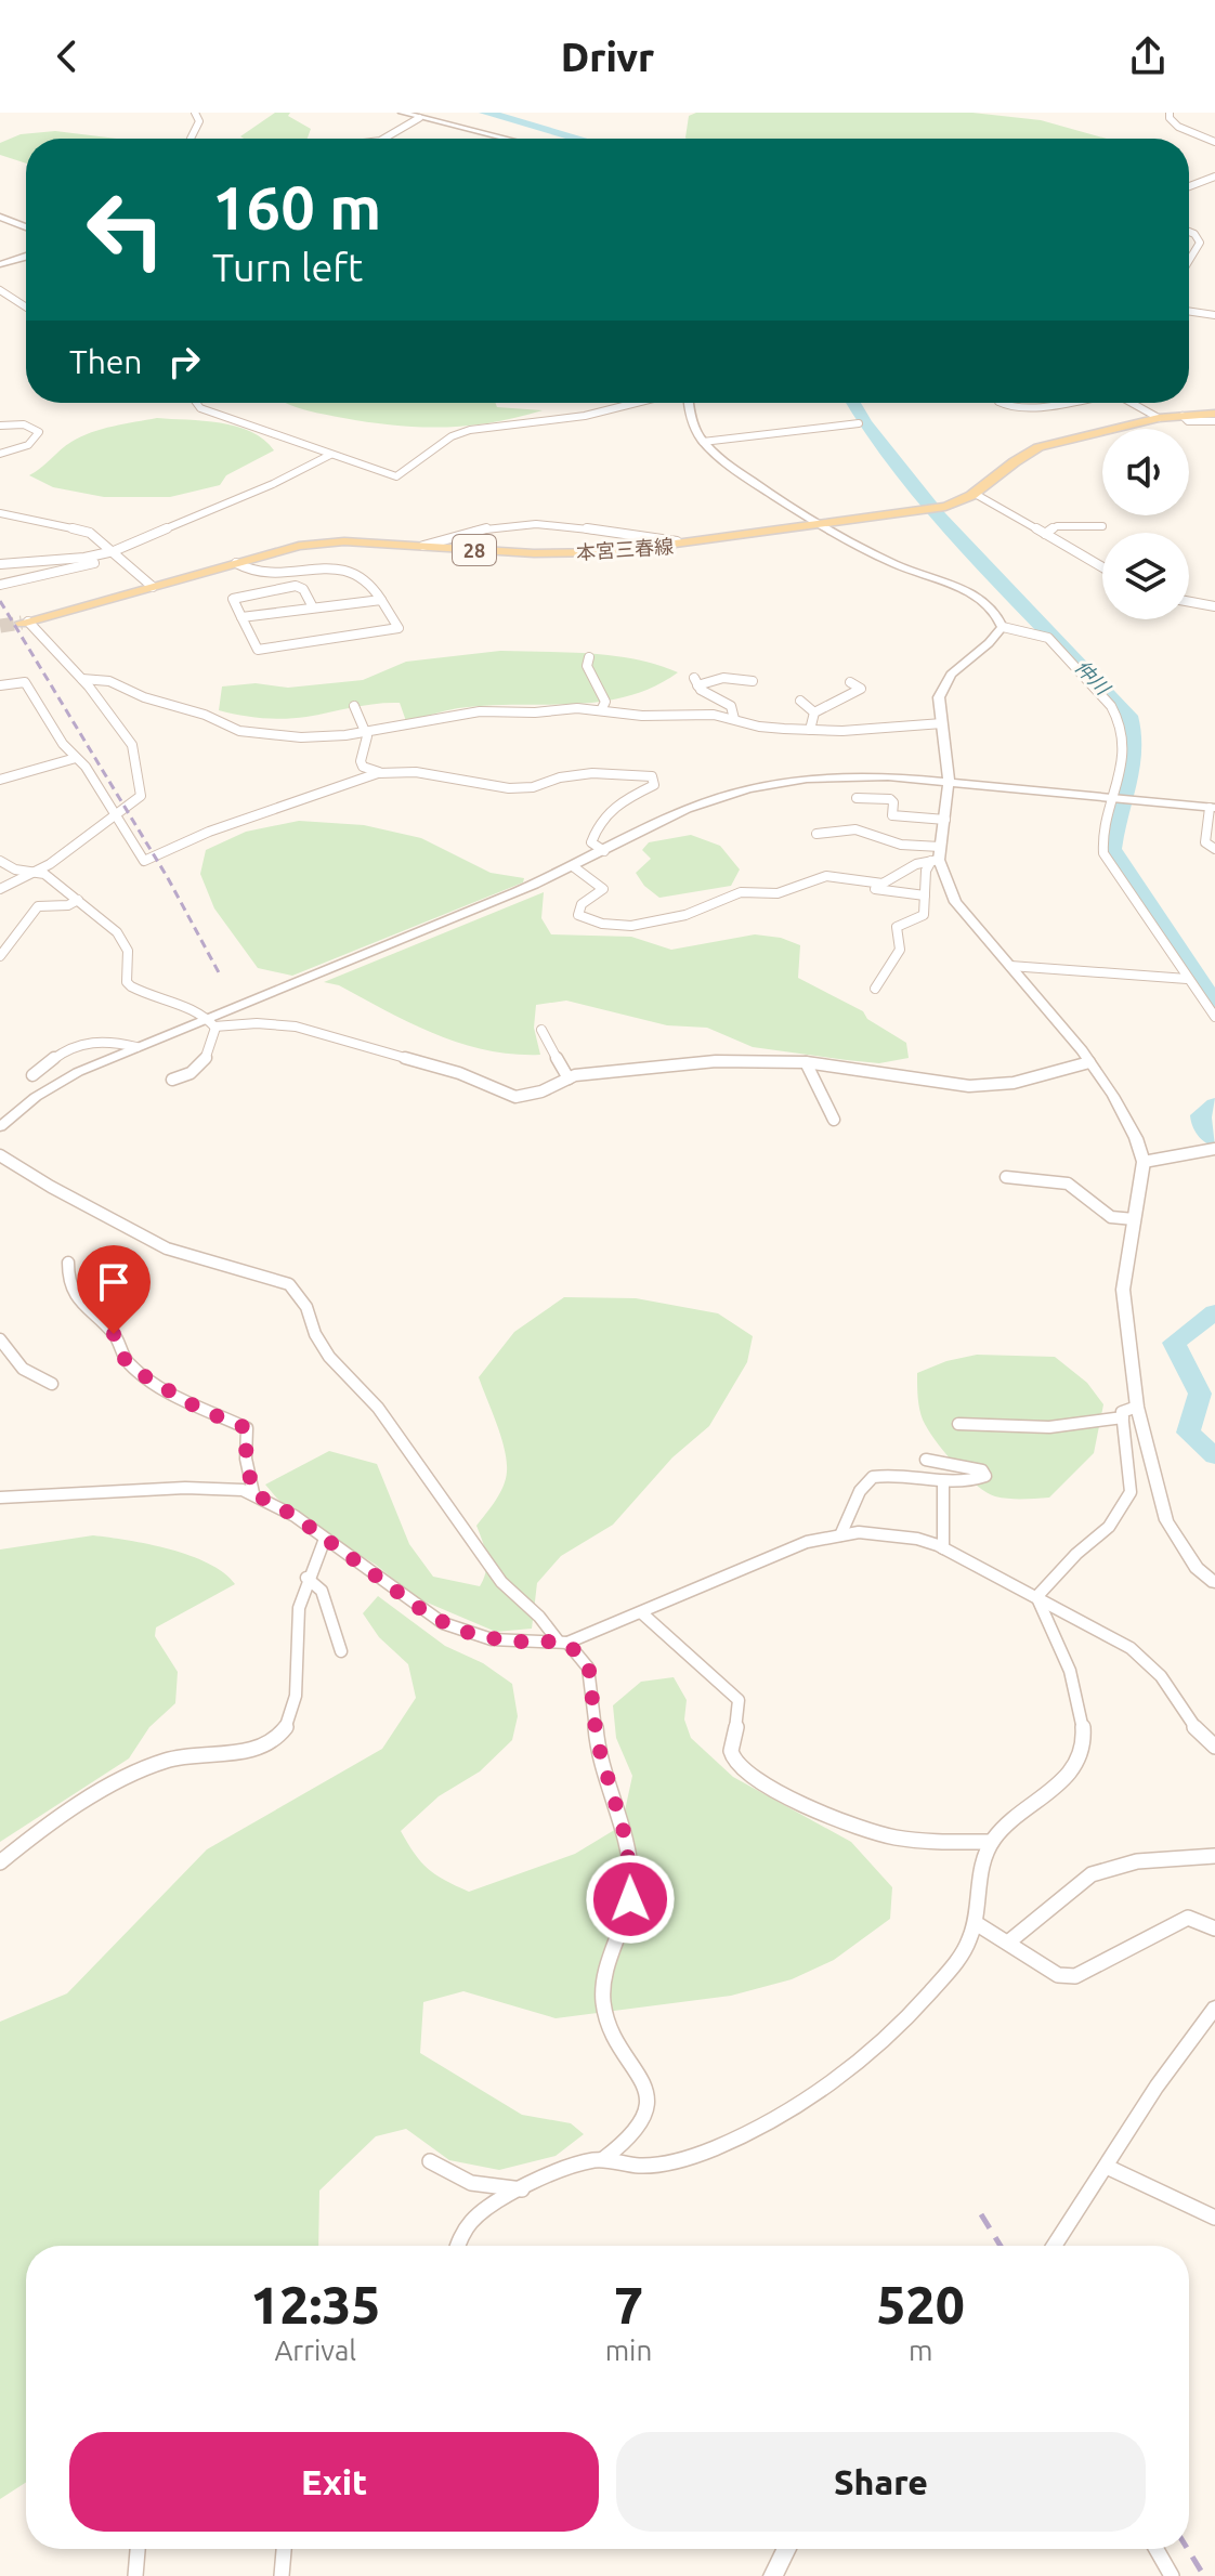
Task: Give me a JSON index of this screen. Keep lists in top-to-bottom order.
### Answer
{
  "streets": {
    "main road": ["本宮三春線", "28"]
  },
  "water": ["仲川"],
  "page": {
    "header": "Drivr",
    "turn": ["160 m", "Turn left"],
    "then": "Then",
    "eta": [
      "12:35",
      "Arrival",
      "7",
      "min",
      "520",
      "m"
    ],
    "buttons": ["Exit", "Share"]
  }
}
